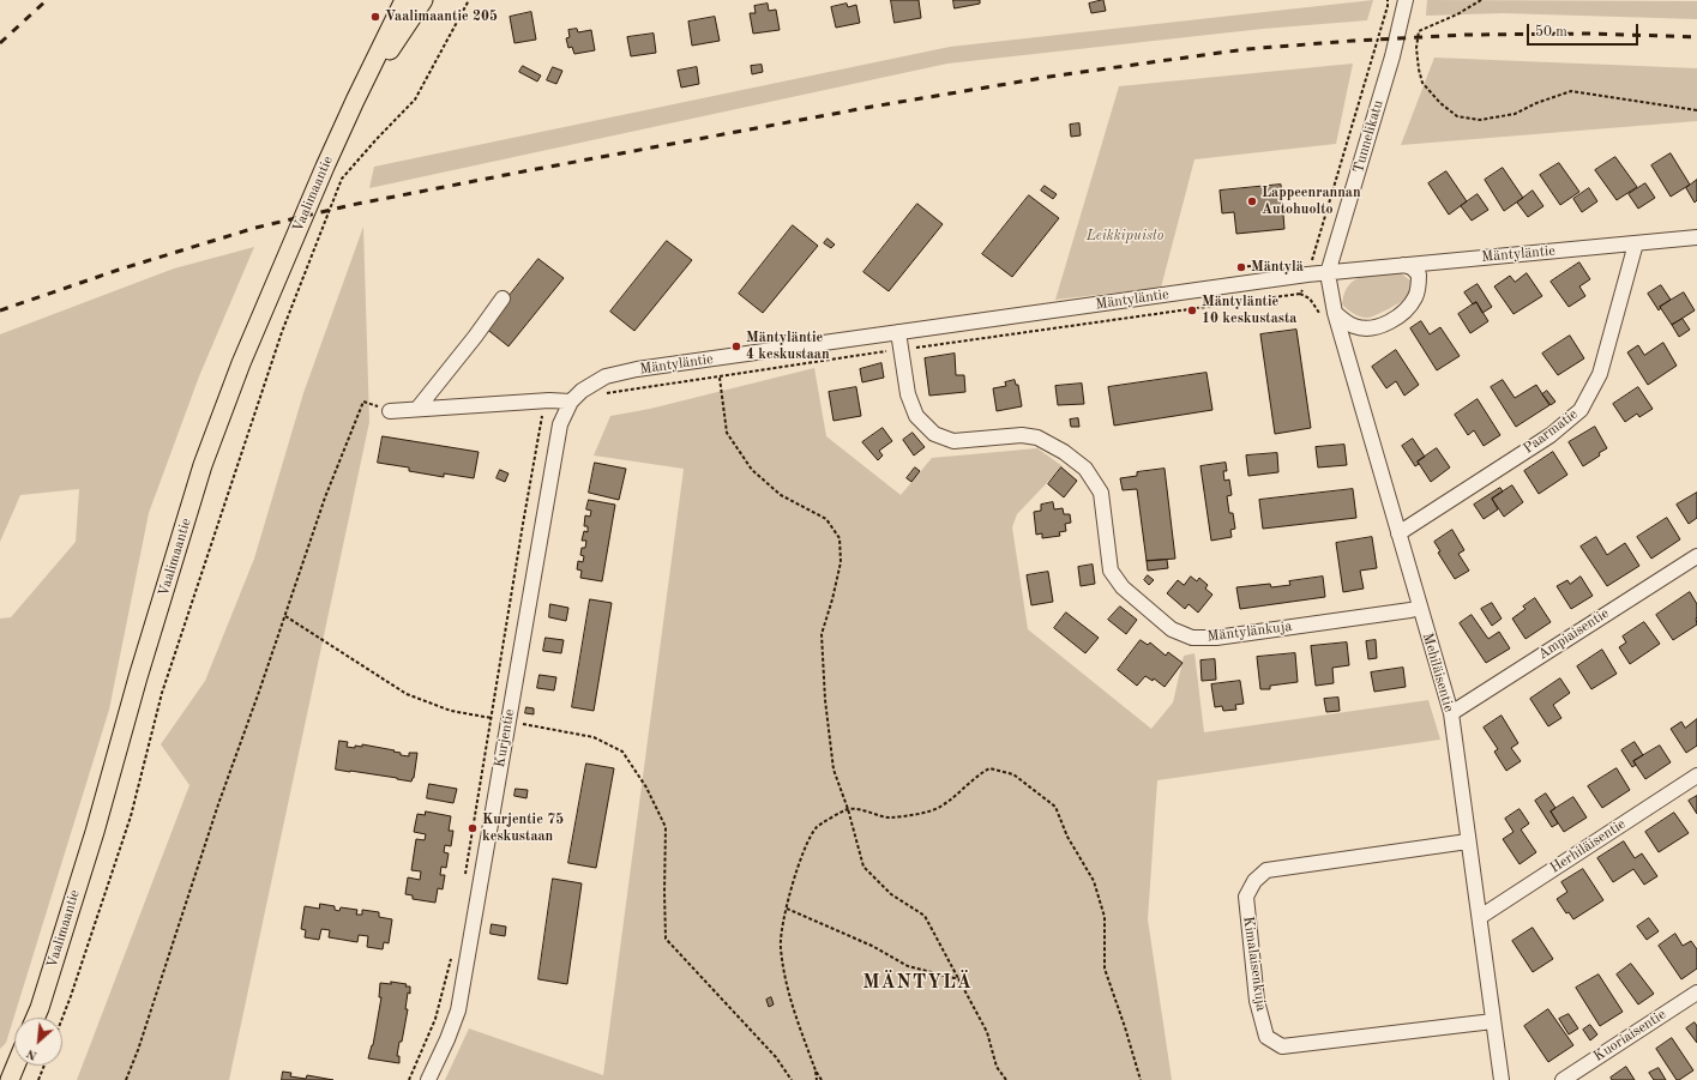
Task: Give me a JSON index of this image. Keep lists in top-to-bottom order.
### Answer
{
  "streets": {
    "main road": ["Vaalimaantie"],
    "street": [
      "Tunnelikatu",
      "Mäntyläntie",
      "Paarmatie",
      "Mäntylänkuja",
      "Ampiaisentie",
      "Mehiläisentie",
      "Kurjentie",
      "Herhiläisentie",
      "Kimalaisenkuja",
      "Kuoriaisentie"
    ]
  },
  "crossings": [
    ["Tunnelikatu", "Mäntyläntie"],
    ["Tunnelikatu", "Mehiläisentie"],
    ["Mäntyläntie", "Paarmatie"],
    ["Mäntyläntie", "Mäntylänkuja"],
    ["Mäntyläntie", "Mehiläisentie"],
    ["Mäntyläntie", "Kurjentie"],
    ["Paarmatie", "Mehiläisentie"],
    ["Mäntylänkuja", "Mehiläisentie"],
    ["Ampiaisentie", "Mehiläisentie"],
    ["Mehiläisentie", "Herhiläisentie"],
    ["Mehiläisentie", "Kimalaisenkuja"]
  ],
  "districts": ["MÄNTYLÄ"],
  "parks": ["Leikkipuisto"],
  "places": [
    "Vaalimaantie 205",
    "Lappeenrannan Autohuolto",
    "Mäntylä",
    "Mäntyläntie 10 keskustasta",
    "Mäntyläntie 4 keskustaan",
    "Kurjentie 75 keskustaan"
  ],
  "scale_bar": "50 m",
  "north": "bottom left"
}
